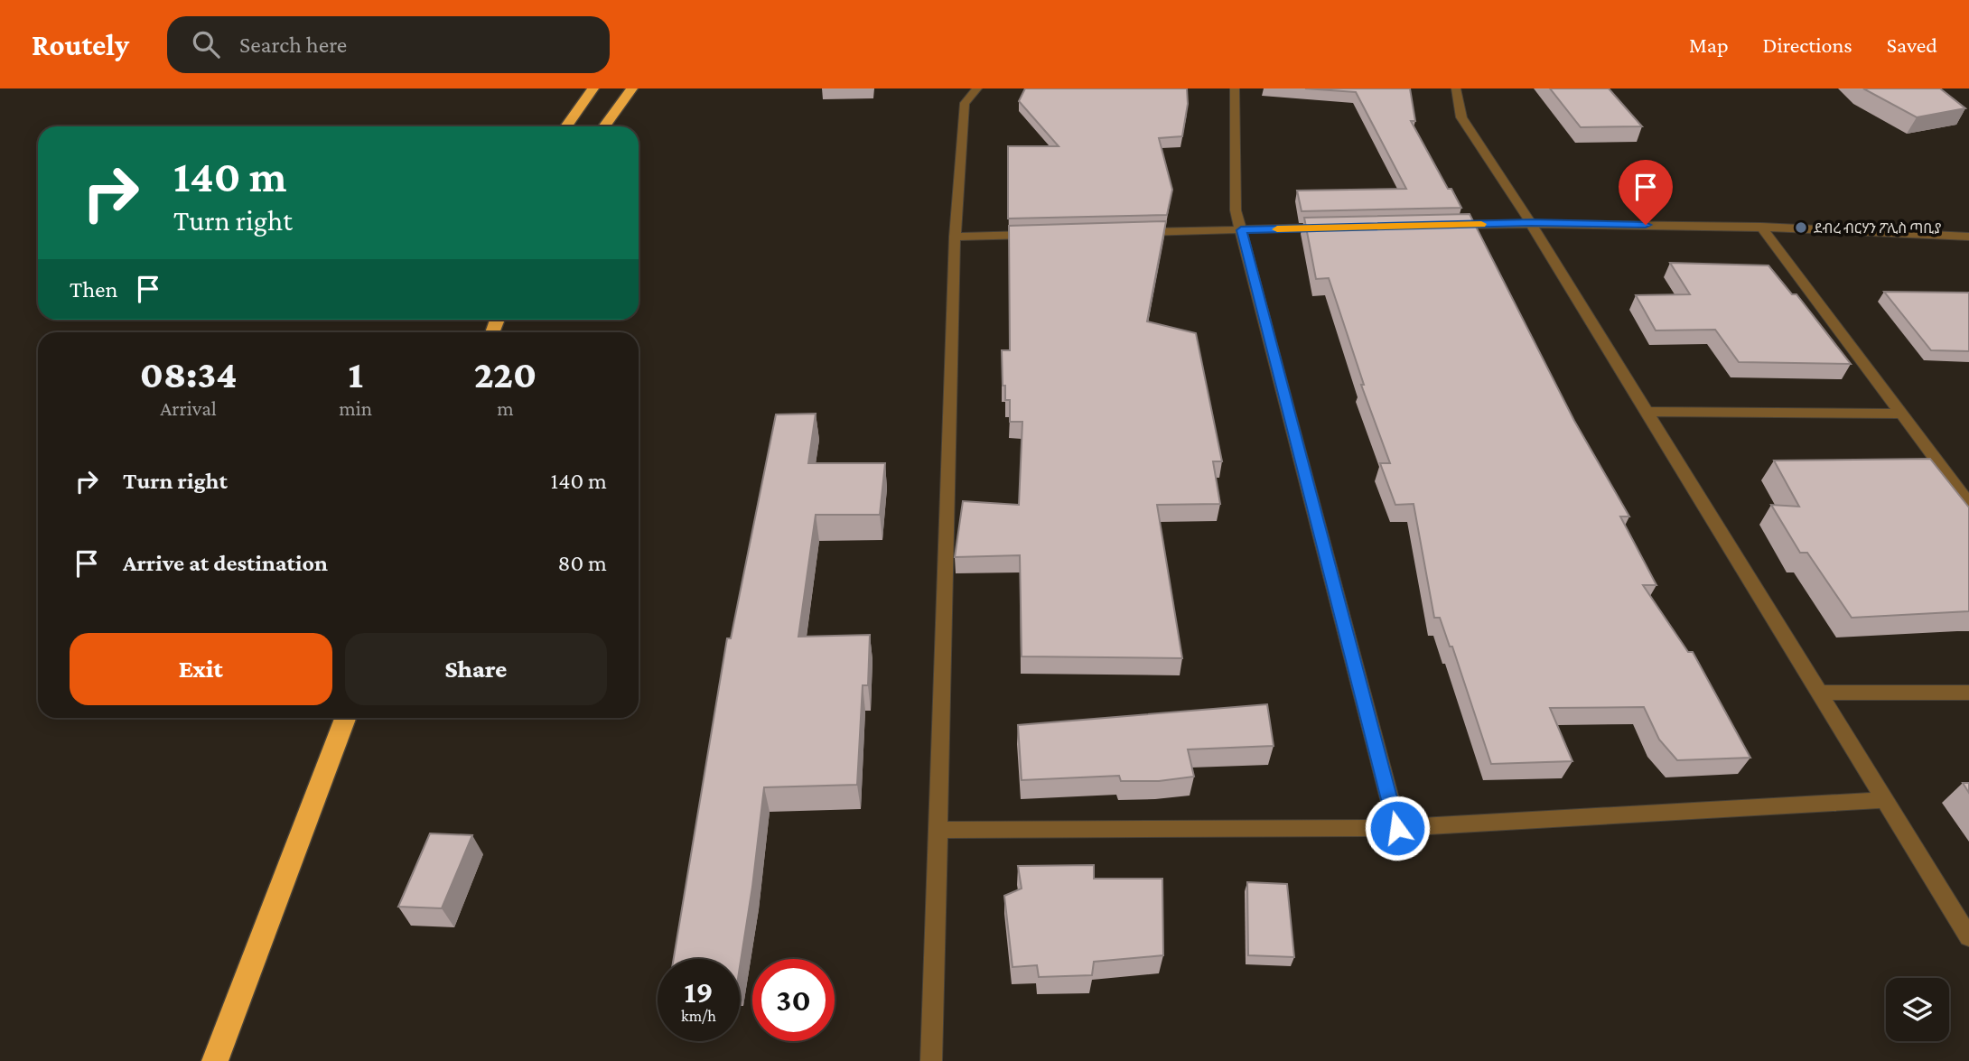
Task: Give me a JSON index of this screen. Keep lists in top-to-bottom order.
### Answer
{
  "places": ["ደብረ ብርሃን ፖሊስ ጣቢያ"],
  "page": {
    "header": "Routely",
    "search": "Search here",
    "nav": ["Map", "Directions", "Saved"],
    "turn": ["140 m", "Turn right"],
    "then": "Then",
    "eta": [
      "08:34",
      "Arrival",
      "1",
      "min",
      "220",
      "m"
    ],
    "list": [
      {
        "name": "Turn right",
        "value": "140 m"
      },
      {
        "name": "Arrive at destination",
        "value": "80 m"
      }
    ],
    "buttons": ["Exit", "Share"],
    "speed": "19 km/h",
    "limit": "30"
  }
}
